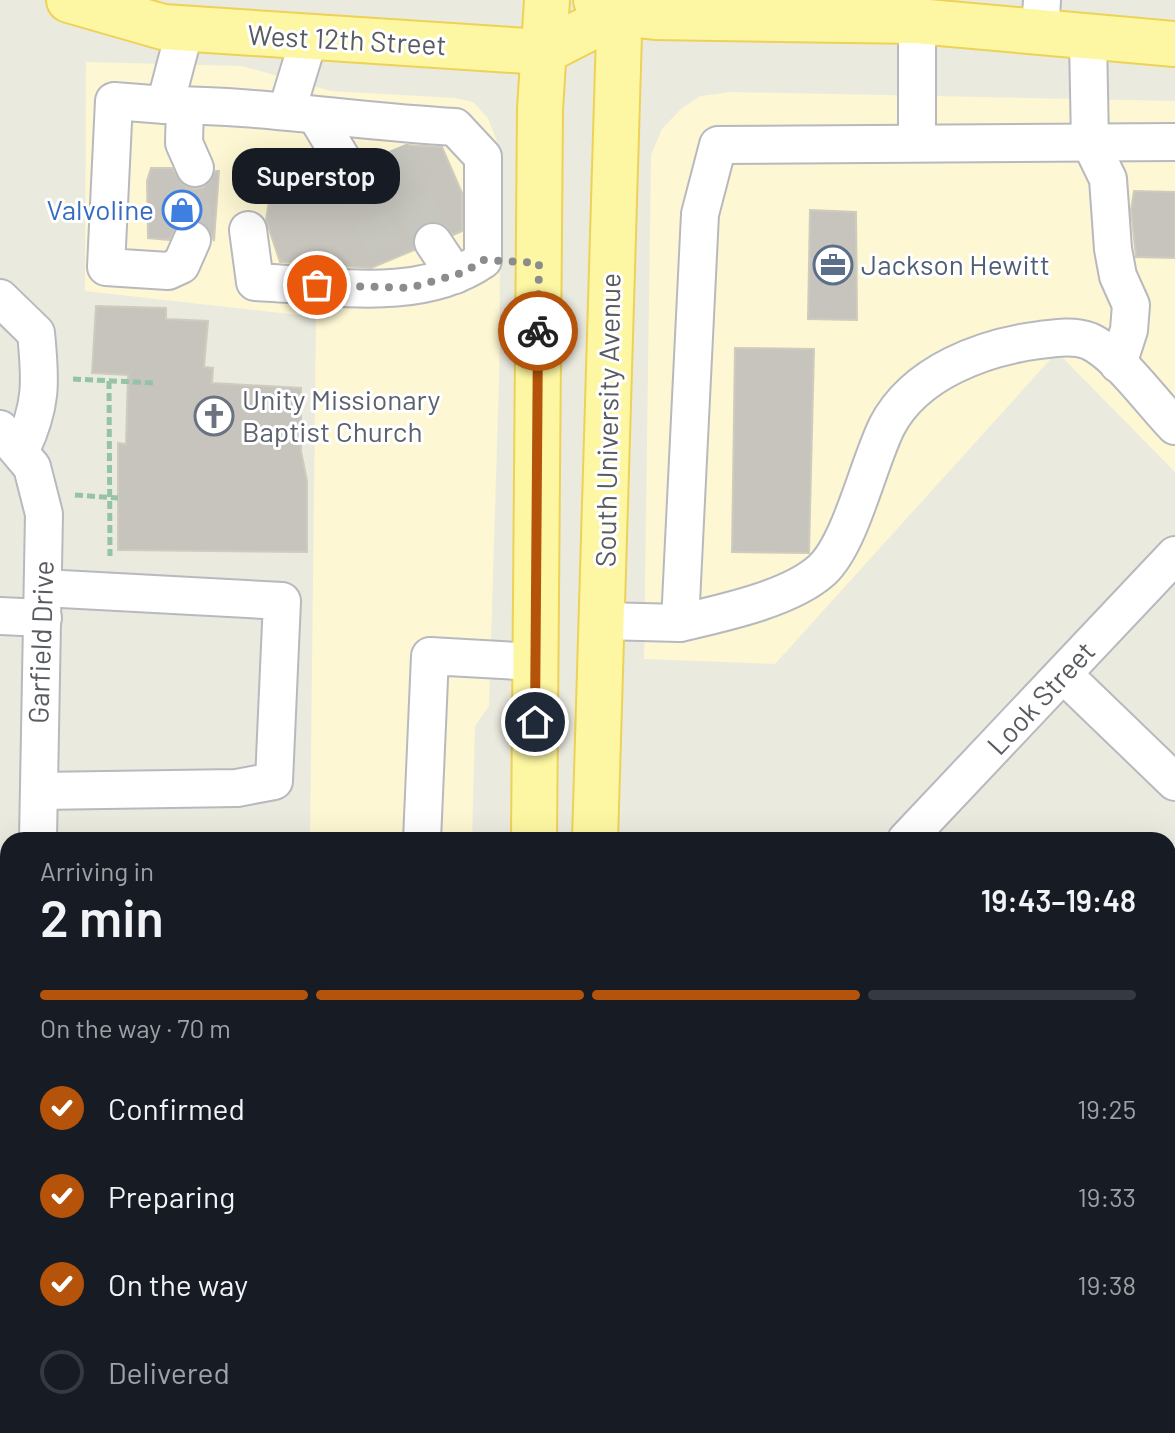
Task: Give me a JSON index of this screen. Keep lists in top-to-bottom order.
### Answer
{
  "streets": {
    "main road": ["West 12th Street", "South University Avenue"],
    "street": ["Garfield Drive", "Look Street"]
  },
  "places": {
    "shop": ["Valvoline"],
    "office": ["Jackson Hewitt"],
    "other": ["Superstop"],
    "church": ["Unity Missionary Baptist Church"]
  },
  "page": {
    "bubble": "Superstop",
    "heading": ["2 min", "Arriving in", "19:43–19:48"],
    "bar": "On the way · 70 m",
    "list": [
      ["Confirmed", "19:25"],
      ["Preparing", "19:33"],
      ["On the way", "19:38"],
      "Delivered"
    ]
  }
}
